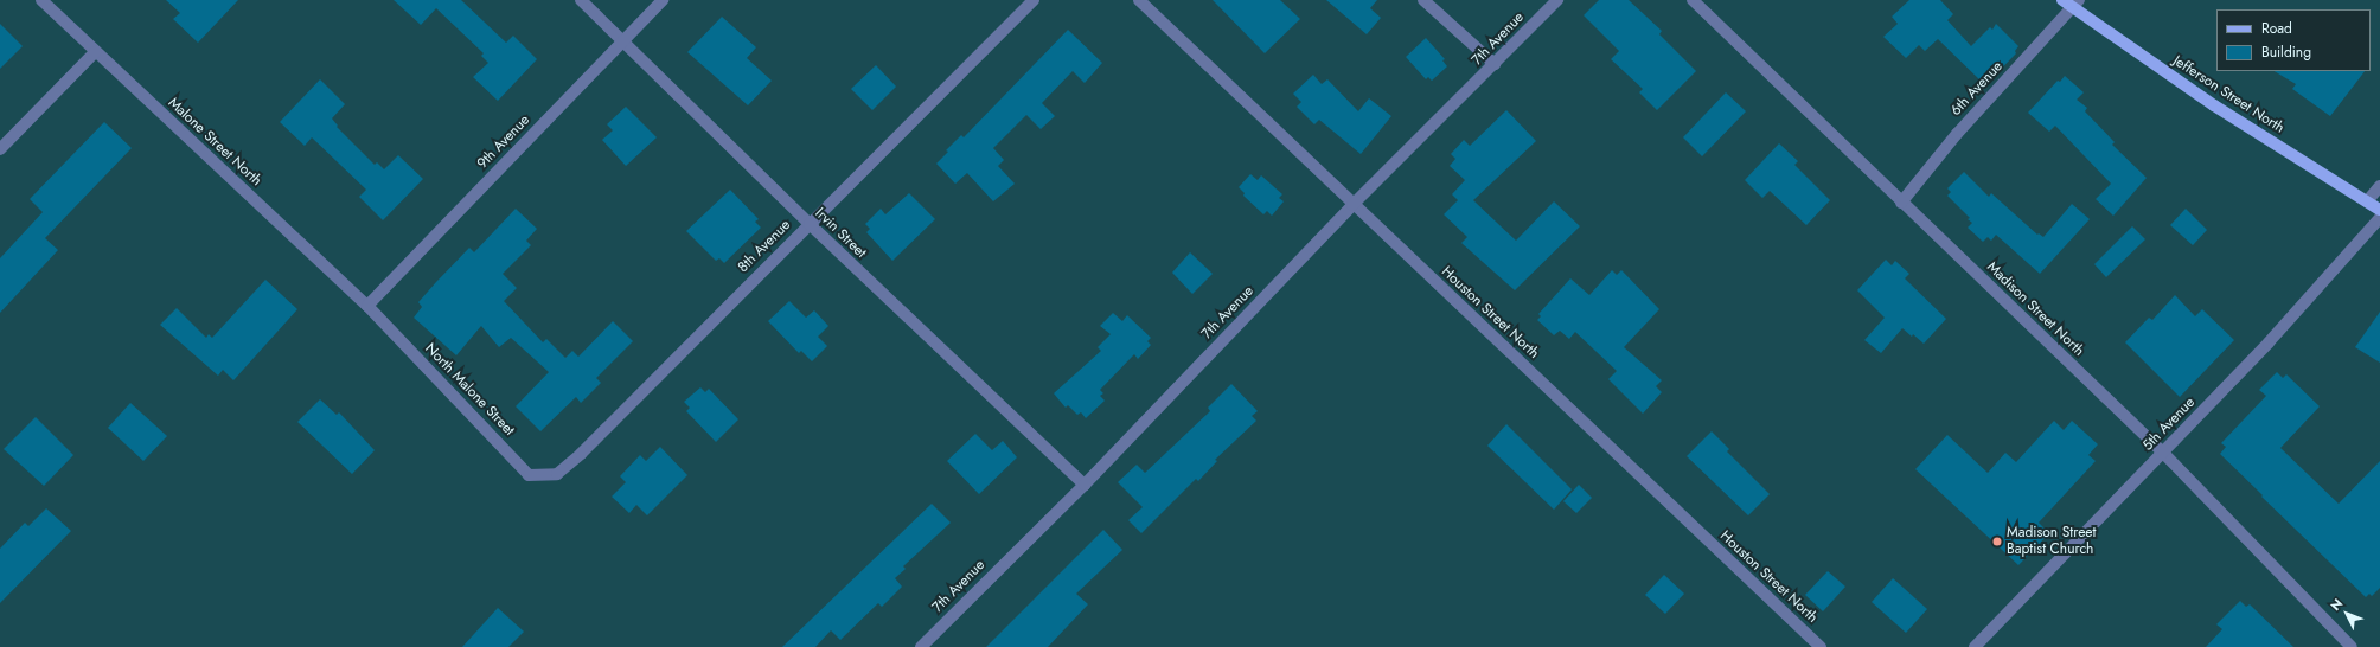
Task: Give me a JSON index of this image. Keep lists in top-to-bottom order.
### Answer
{
  "streets": {
    "main road": ["Jefferson Street North"],
    "street": [
      "7th Avenue",
      "6th Avenue",
      "Malone Street North",
      "9th Avenue",
      "Irvin Street",
      "8th Avenue",
      "Madison Street North",
      "Houston Street North",
      "North Malone Street",
      "5th Avenue"
    ]
  },
  "crossings": [
    ["7th Avenue", "Irvin Street"],
    ["7th Avenue", "Houston Street North"],
    ["6th Avenue", "Jefferson Street North"],
    ["6th Avenue", "Madison Street North"],
    ["Malone Street North", "9th Avenue"],
    ["Malone Street North", "North Malone Street"],
    ["9th Avenue", "Irvin Street"],
    ["9th Avenue", "North Malone Street"],
    ["Irvin Street", "8th Avenue"],
    ["8th Avenue", "North Malone Street"],
    ["Madison Street North", "5th Avenue"]
  ],
  "places": ["Madison Street Baptist Church"],
  "legend": ["Road", "Building"],
  "north": "top left"
}
